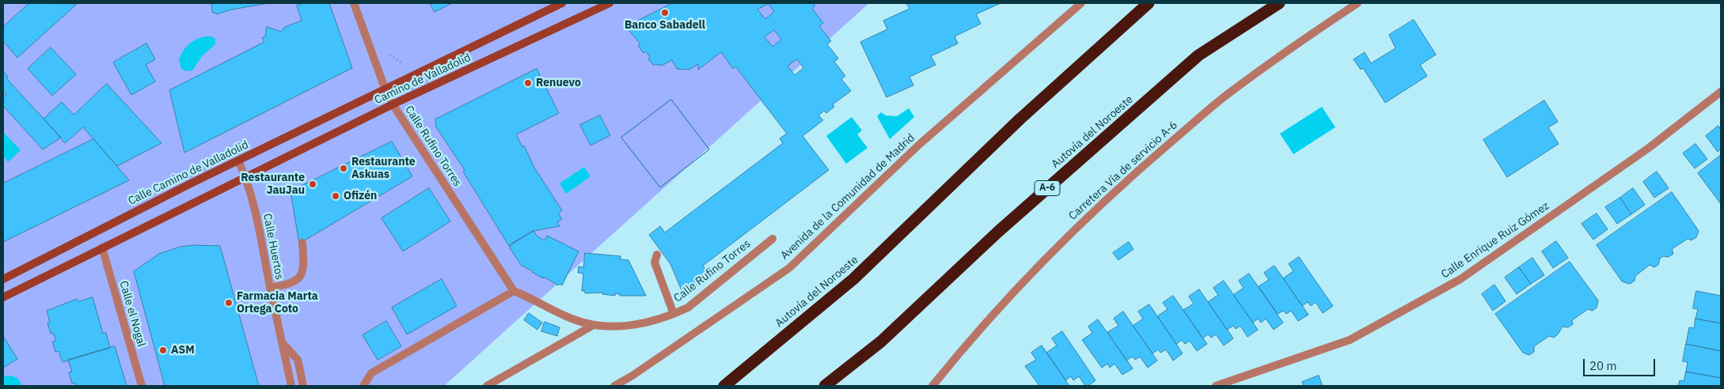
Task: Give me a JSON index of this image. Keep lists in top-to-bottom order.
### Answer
{
  "streets": {
    "highway": ["Autovía del Noroeste", "A-6"],
    "street": [
      "Camino de Valladolid",
      "Calle Rufino Torres",
      "Carretera Vía de servicio A-6",
      "Calle Camino de Valladolid",
      "Avenida de la Comunidad de Madrid",
      "Calle Enrique Ruiz Gómez",
      "Calle Huertos",
      "Calle el Nogal"
    ]
  },
  "crossings": [
    ["Camino de Valladolid", "Calle Rufino Torres"],
    ["Camino de Valladolid", "Calle Camino de Valladolid"],
    ["Camino de Valladolid", "Calle Huertos"],
    ["Calle Rufino Torres", "Calle Camino de Valladolid"],
    ["Calle Camino de Valladolid", "Calle Huertos"]
  ],
  "places": [
    "Banco Sabadell",
    "Renuevo",
    "Restaurante Askuas",
    "Restaurante JauJau",
    "Ofizén",
    "Farmacia Marta Ortega Coto",
    "ASM"
  ],
  "scale_bar": "20 m"
}
